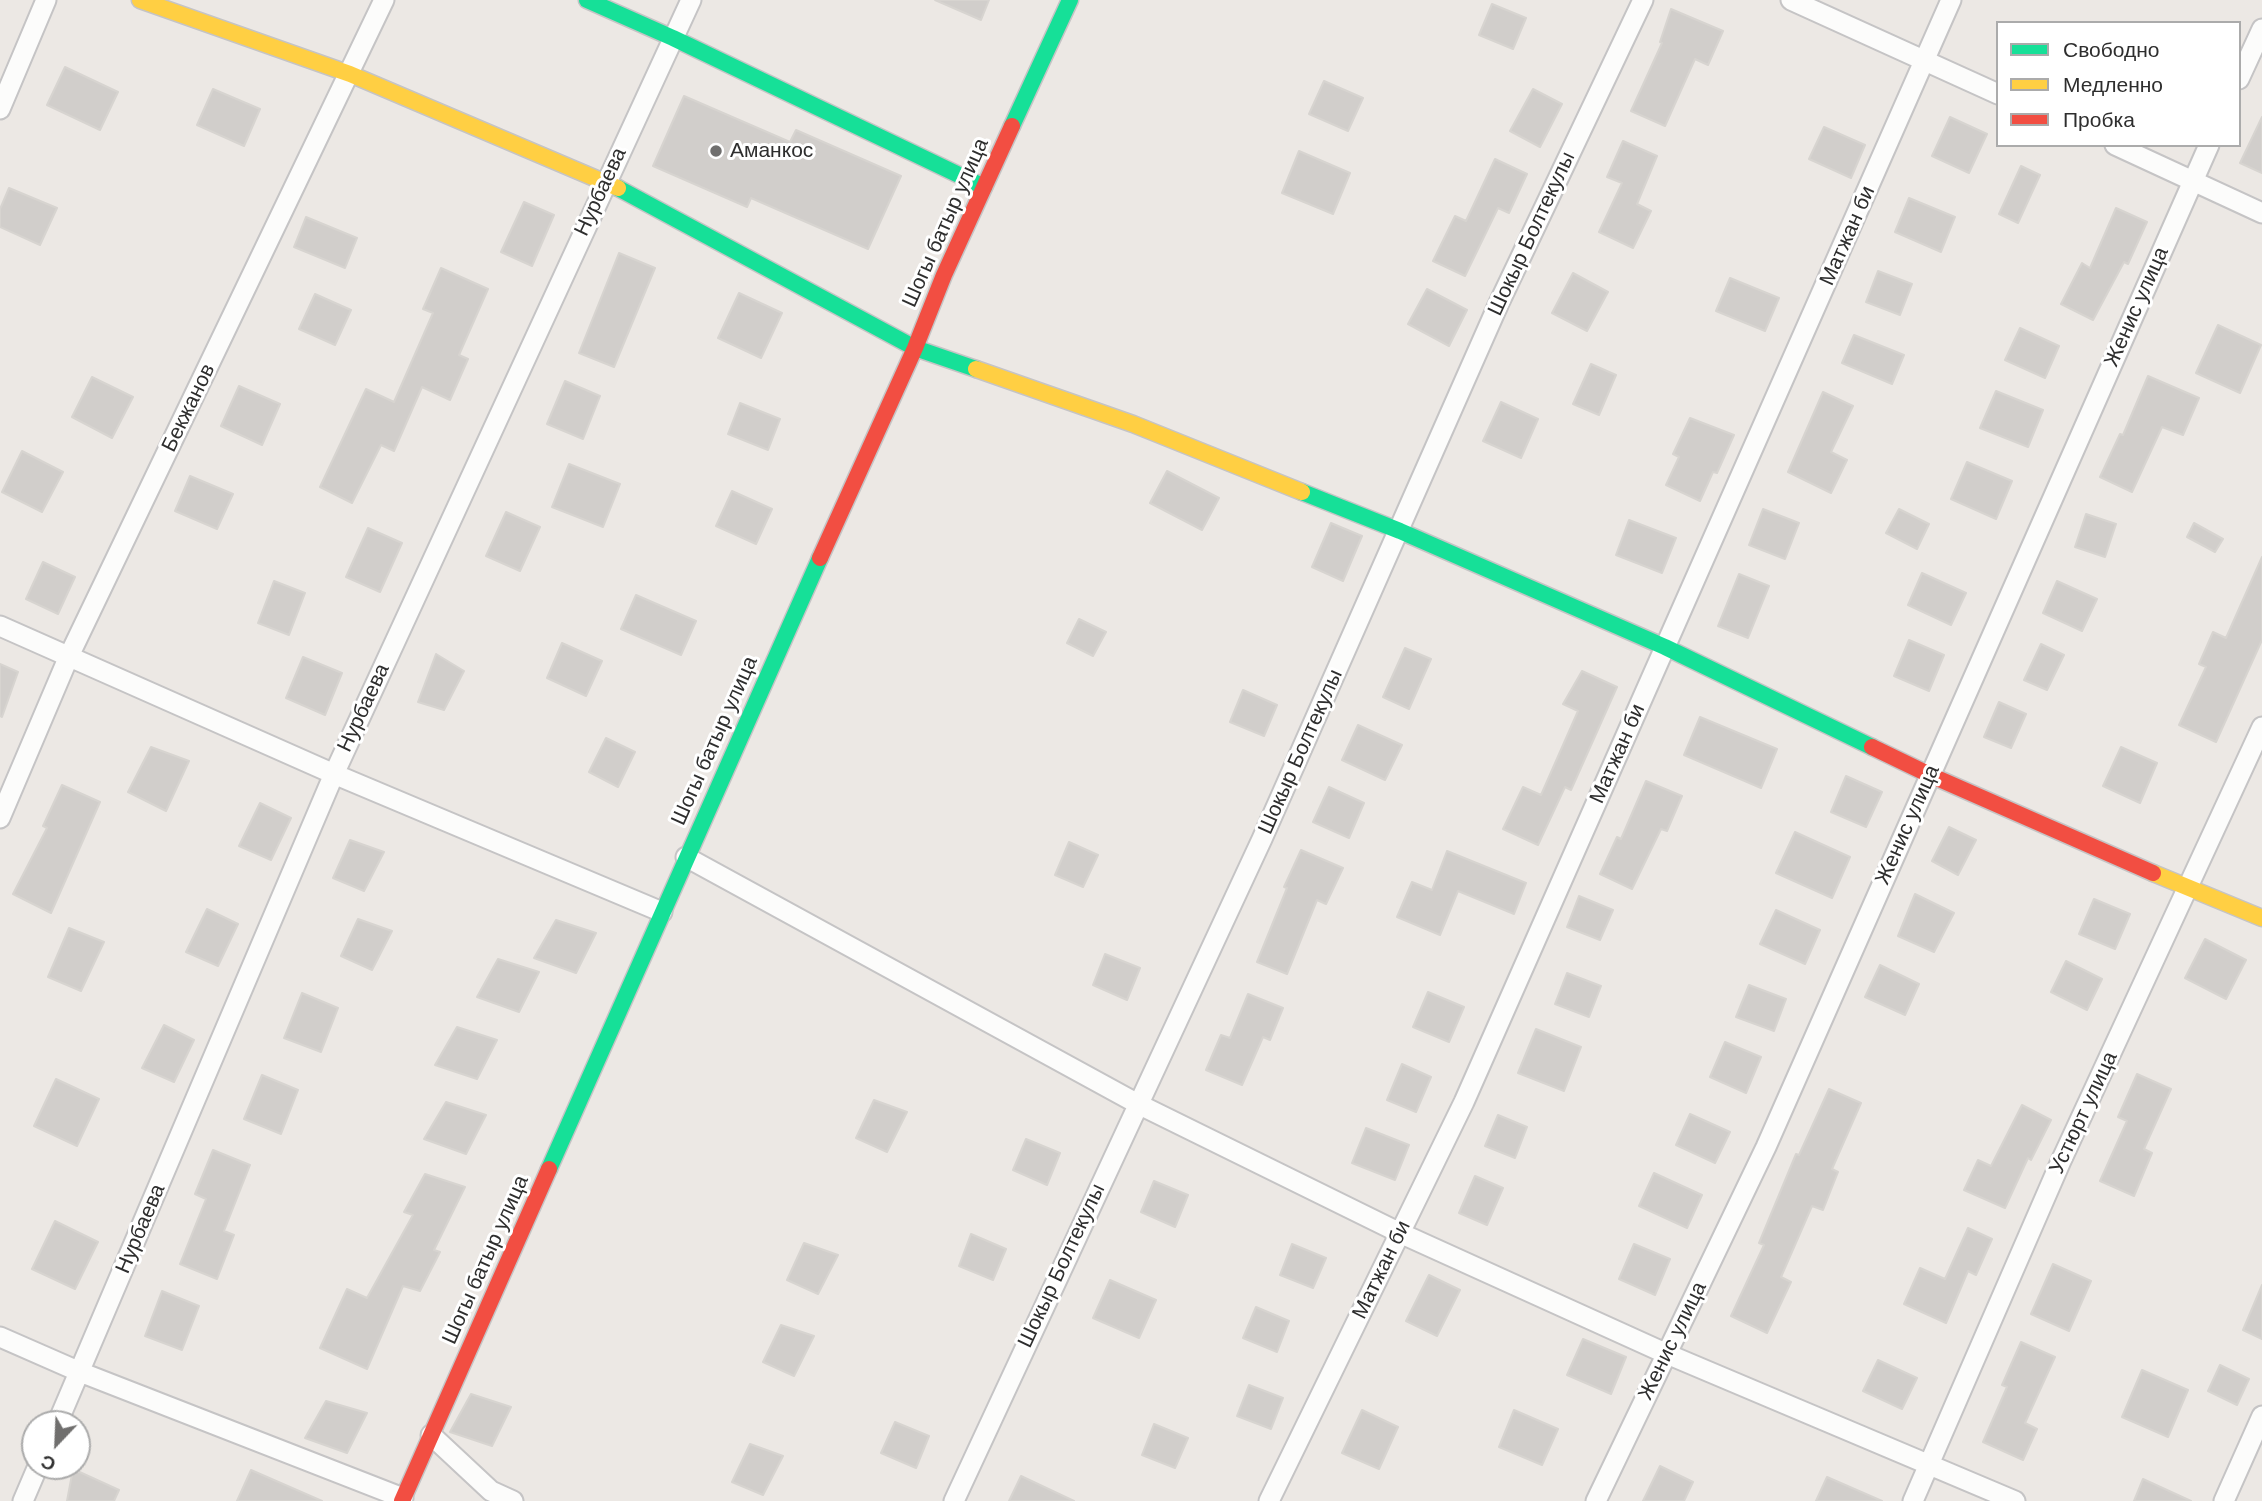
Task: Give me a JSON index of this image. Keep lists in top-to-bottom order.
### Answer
{
  "streets": {
    "street": [
      "Нурбаева",
      "Шогы батыр улица",
      "Шокыр Болтекулы",
      "Матжан би",
      "Женис улица",
      "Бекжанов",
      "Устюрт улица"
    ]
  },
  "places": ["Аманкос"],
  "legend": ["Свободно", "Медленно", "Пробка"],
  "north": "bottom left"
}
